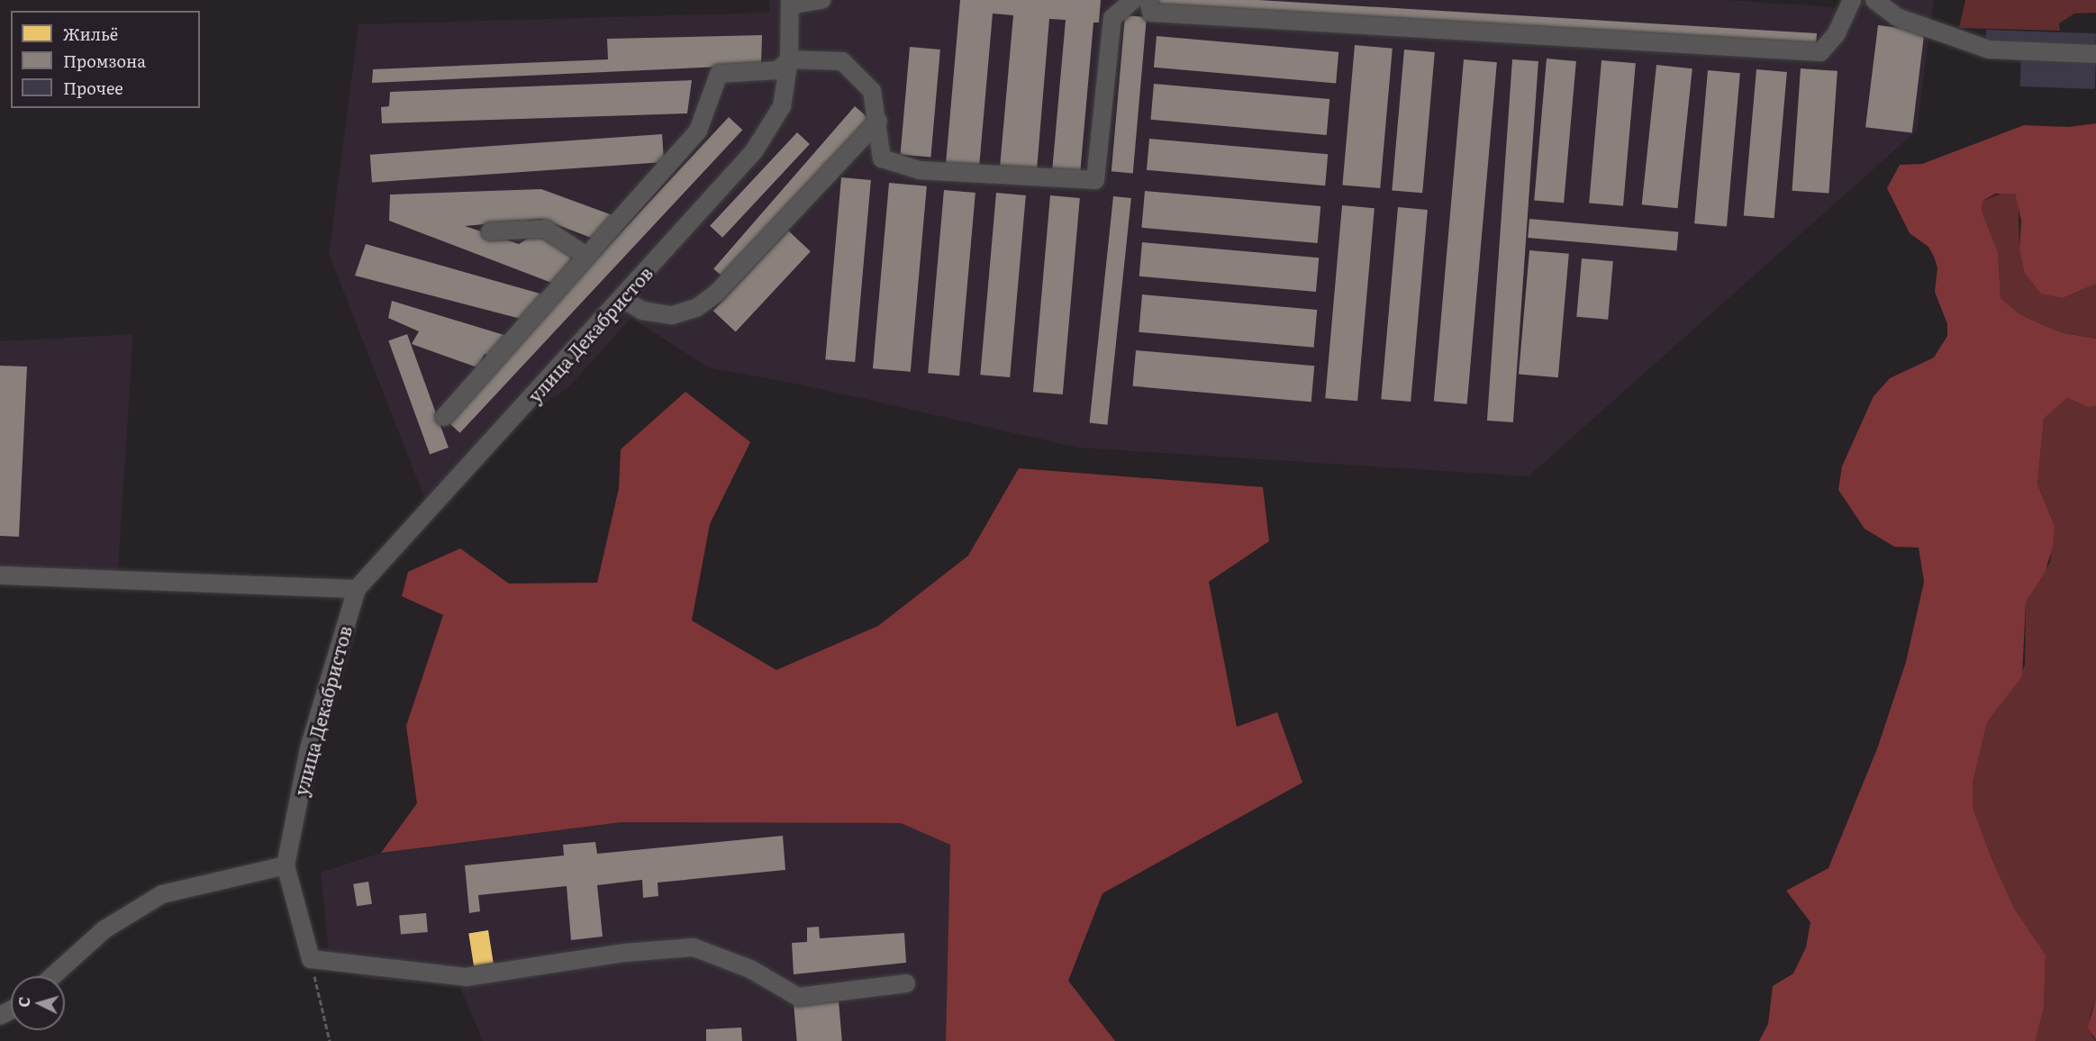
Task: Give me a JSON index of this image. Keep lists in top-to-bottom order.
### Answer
{
  "streets": {
    "street": ["улица Декабристов"]
  },
  "legend": ["Жильё", "Промзона", "Прочее"],
  "north": "left"
}
